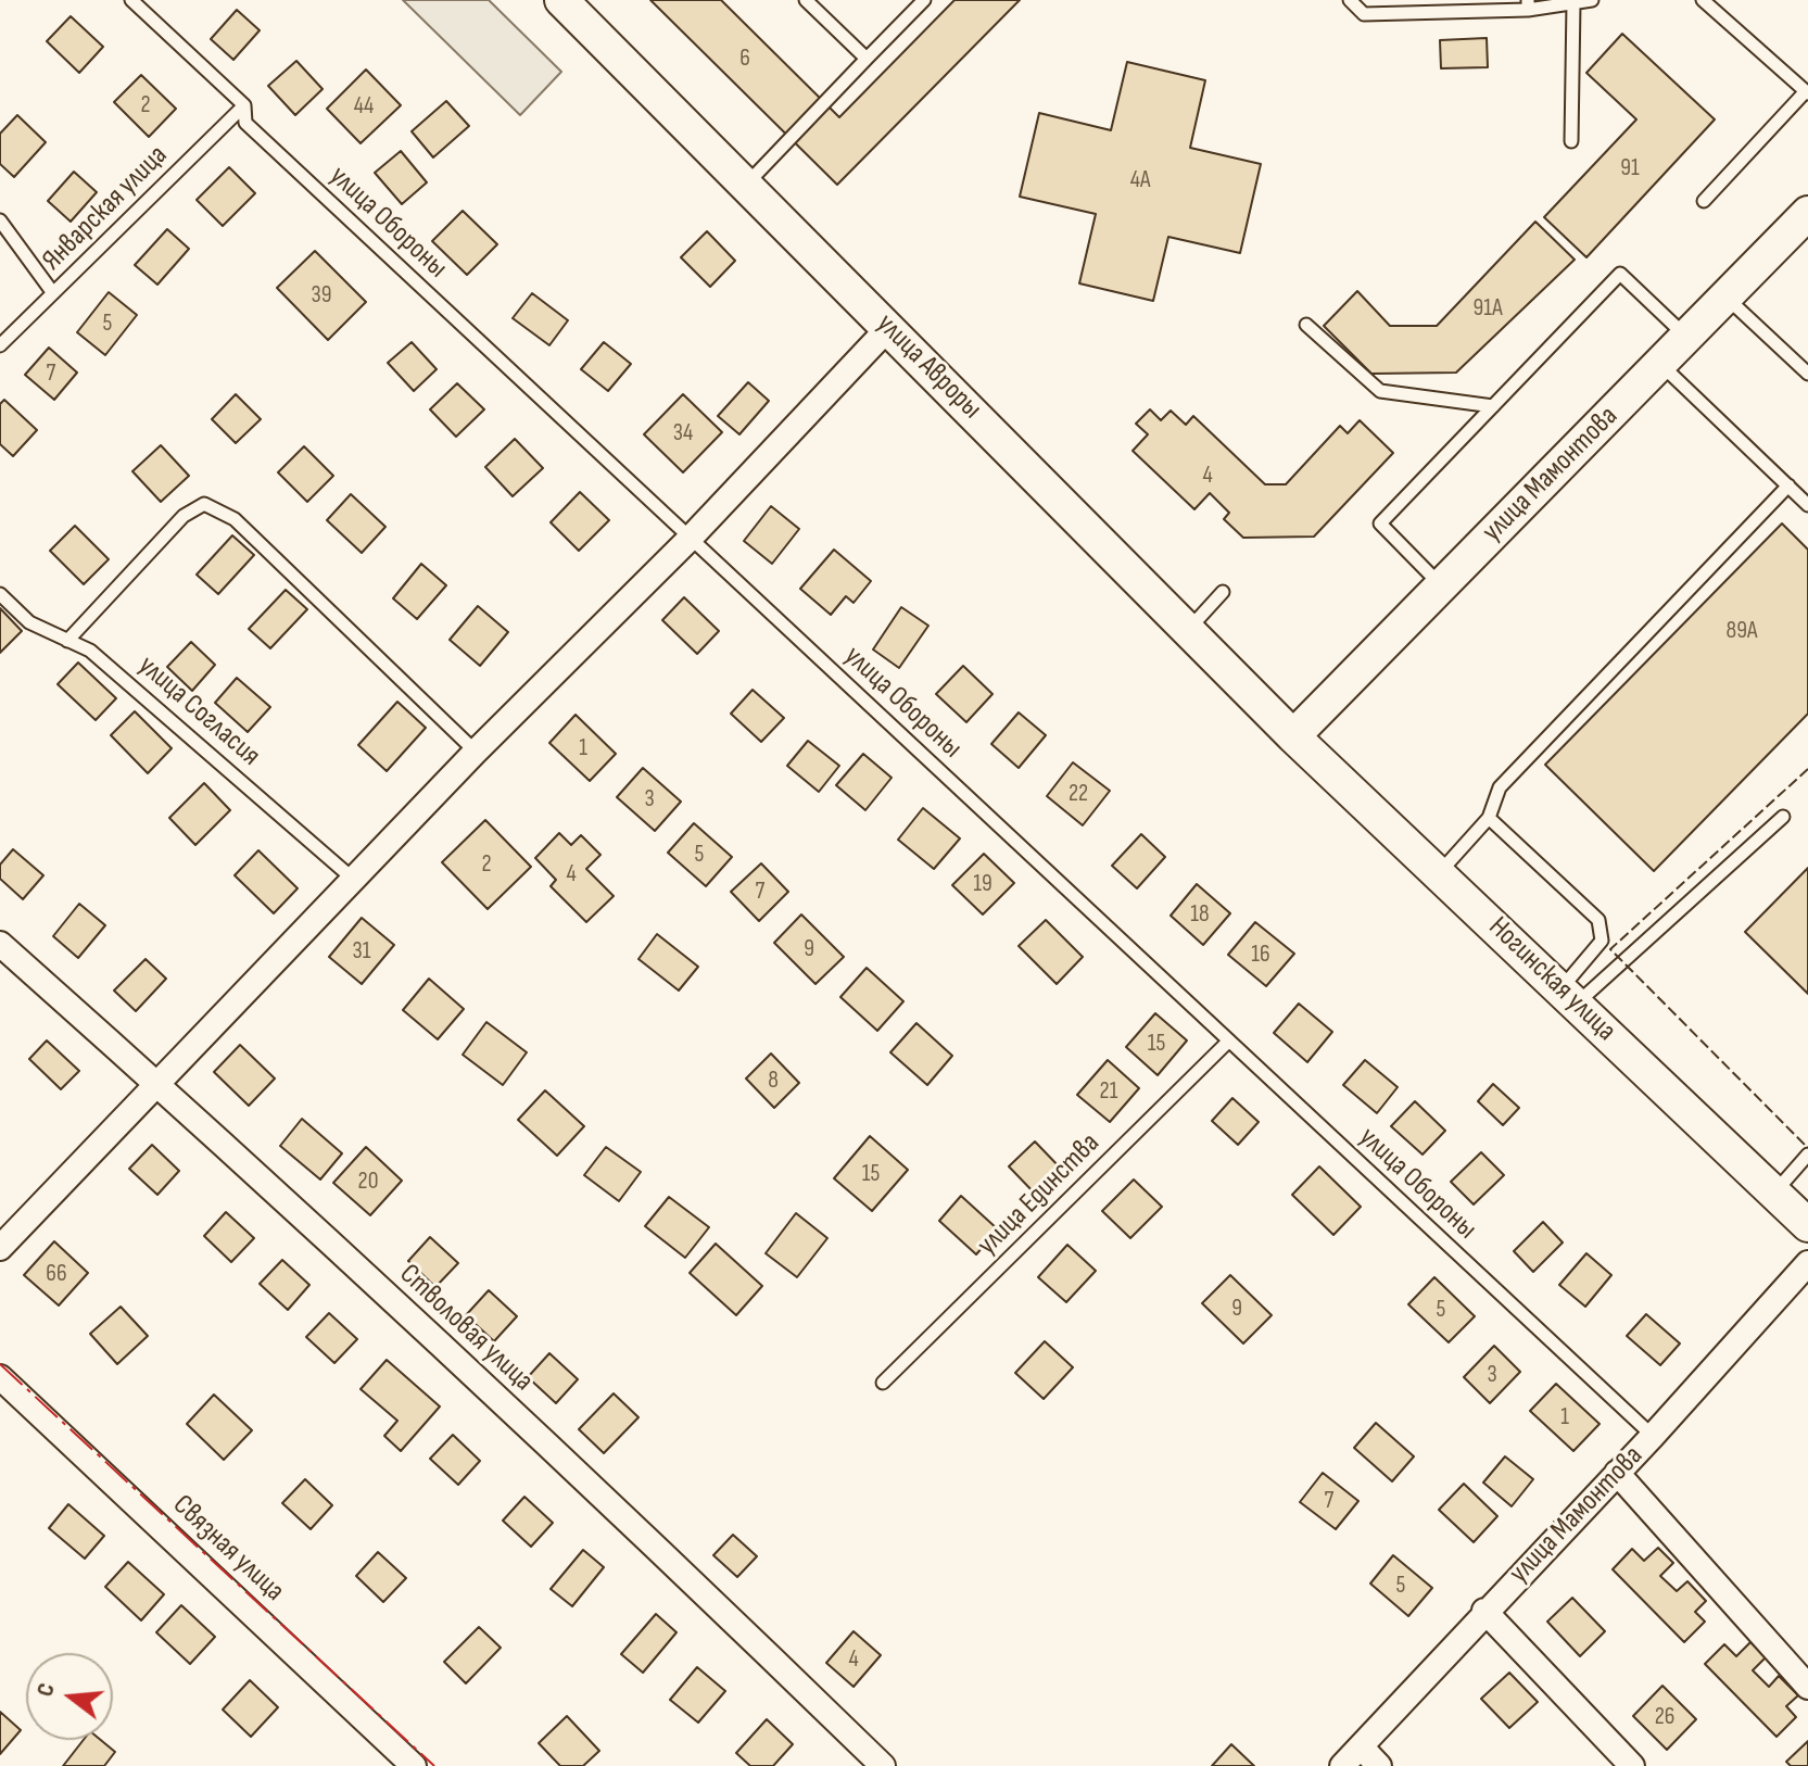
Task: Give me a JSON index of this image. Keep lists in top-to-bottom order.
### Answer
{
  "streets": {
    "street": [
      "улица Авроры",
      "улица Мамонтова",
      "Ногинская улица",
      "Стволовая улица",
      "Связная улица"
    ],
    "lane": [
      "Январская улица",
      "улица Обороны",
      "улица Согласия",
      "улица Единства"
    ]
  },
  "crossings": [
    ["Январская улица", "улица Обороны"],
    ["улица Обороны", "улица Мамонтова"],
    ["улица Обороны", "улица Единства"],
    ["улица Авроры", "улица Мамонтова"],
    ["улица Авроры", "Ногинская улица"],
    ["улица Мамонтова", "Ногинская улица"]
  ],
  "house_numbers": [
    "6",
    "2",
    "44",
    "91",
    "4А",
    "39",
    "91А",
    "5",
    "7",
    "34",
    "4",
    "89А",
    "1",
    "22",
    "3",
    "5",
    "2",
    "4",
    "19",
    "7",
    "18",
    "9",
    "31",
    "16",
    "15",
    "8",
    "21",
    "15",
    "20",
    "66",
    "9",
    "5",
    "3",
    "1",
    "7",
    "5",
    "4",
    "26"
  ],
  "north": "left"
}
